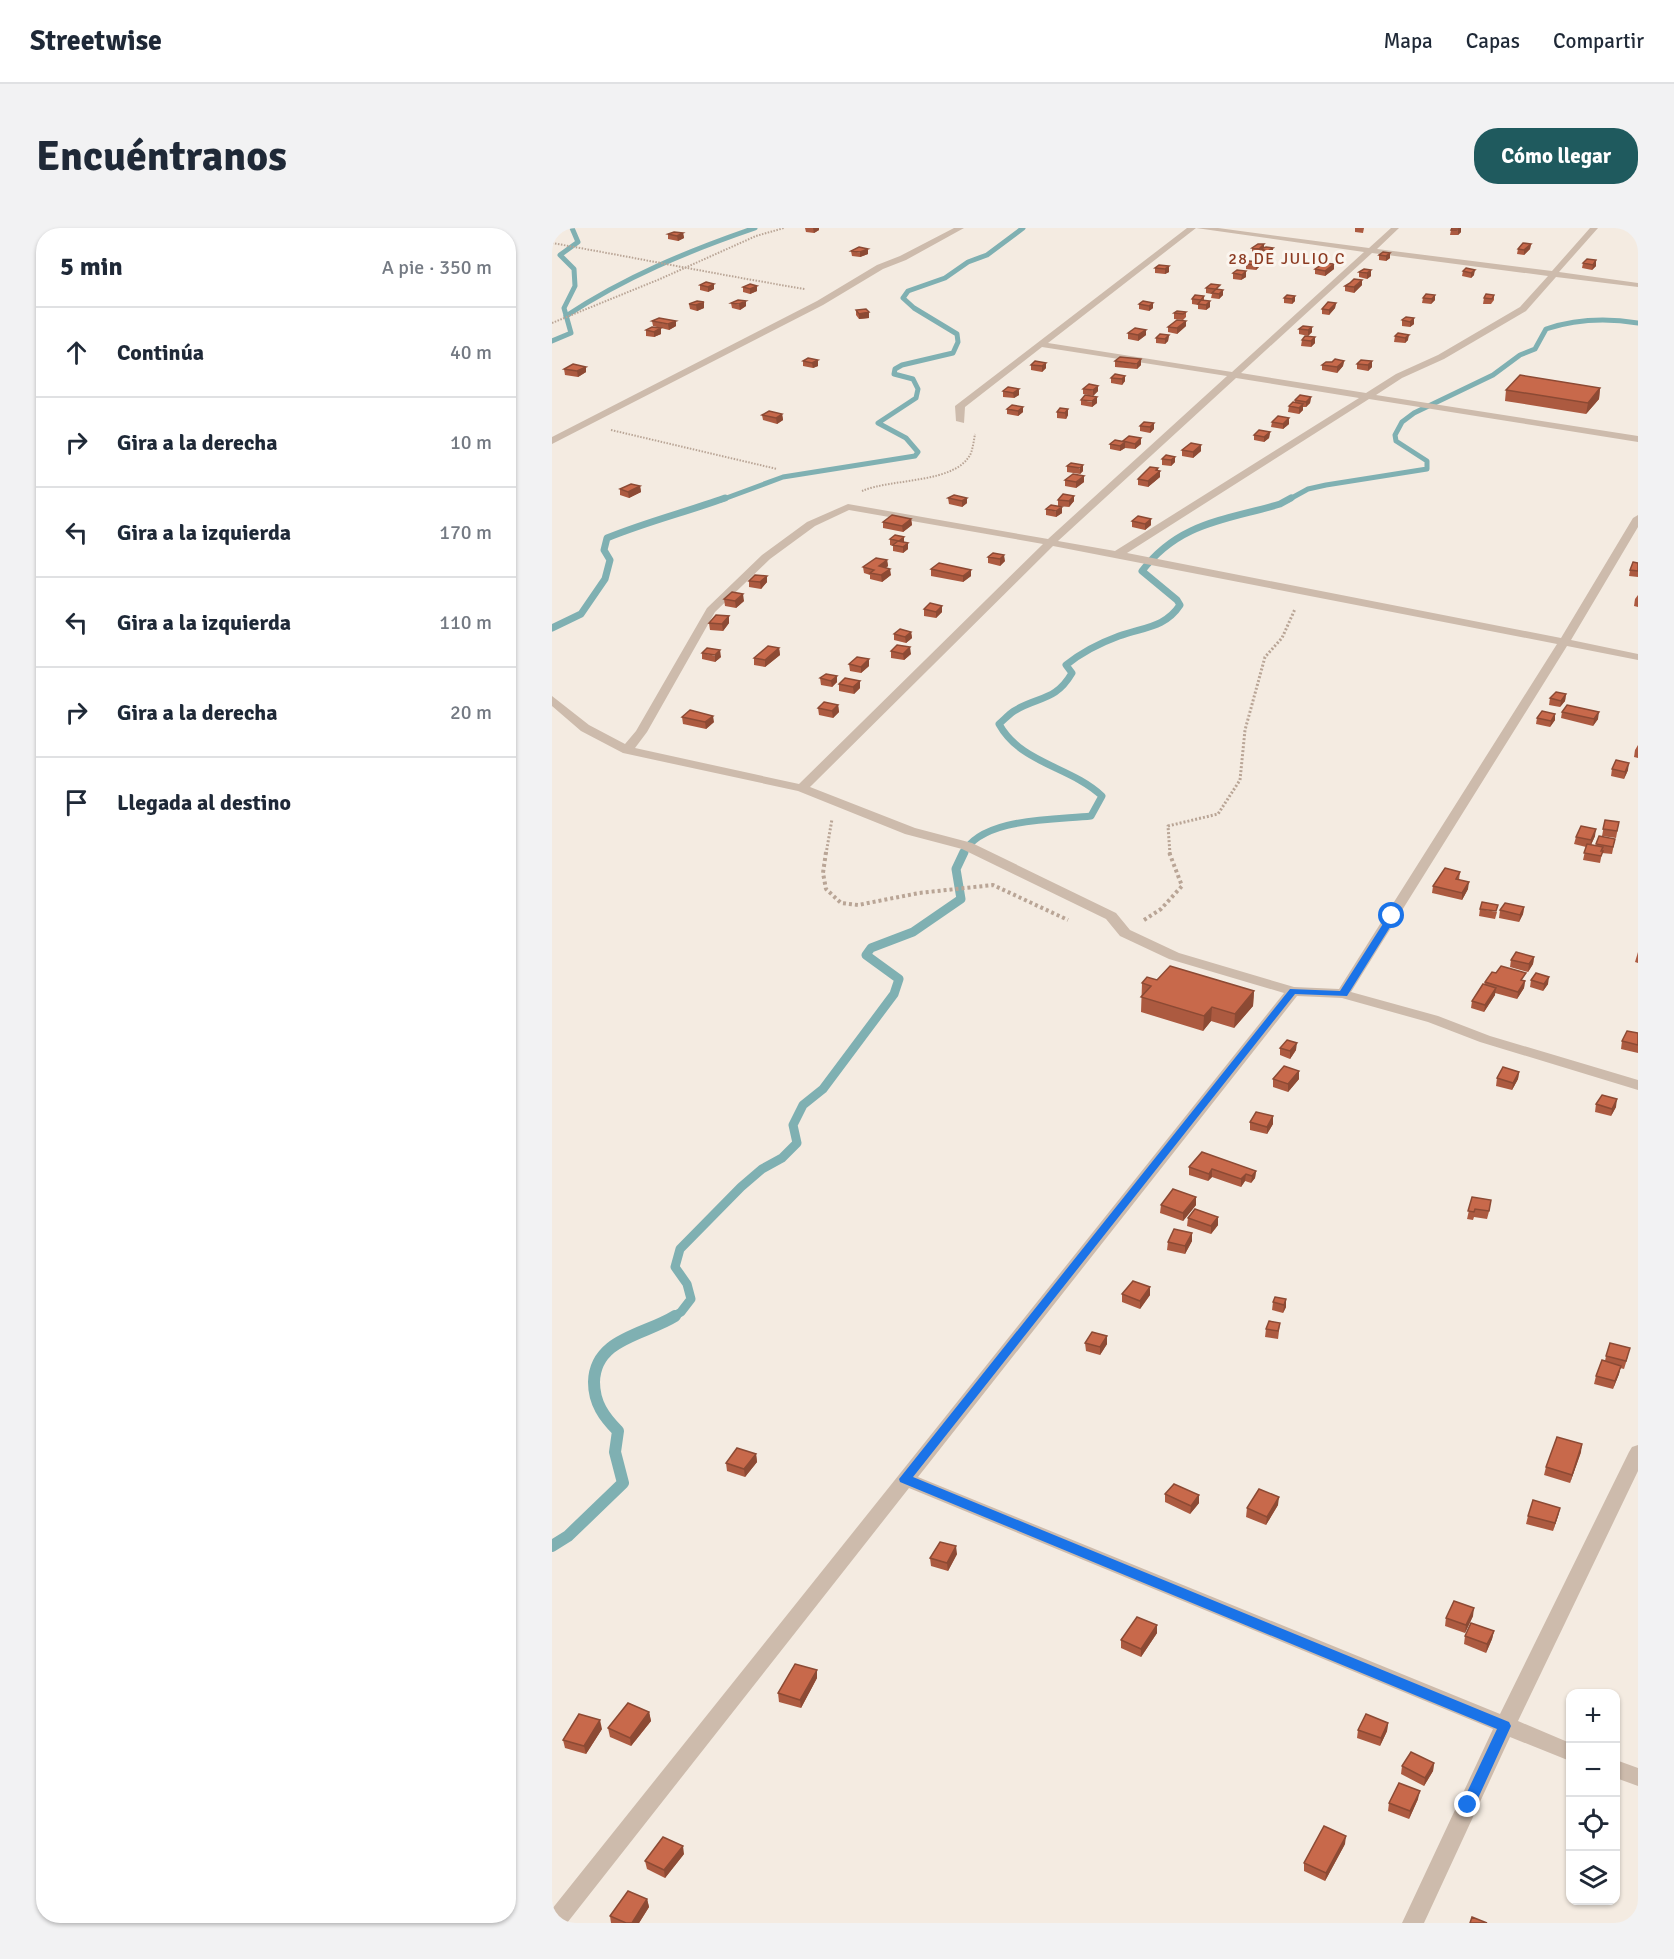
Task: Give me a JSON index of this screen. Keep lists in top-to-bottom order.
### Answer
{
  "districts": ["28 DE JULIO C"],
  "page": {
    "header": "Streetwise",
    "nav": ["Mapa", "Capas", "Compartir"],
    "buttons": "Cómo llegar",
    "title": "Encuéntranos",
    "heading": ["5 min", "A pie · 350 m"],
    "list": [
      ["Continúa", "40 m"],
      ["Gira a la derecha", "10 m"],
      ["Gira a la izquierda", "170 m"],
      ["Gira a la izquierda", "110 m"],
      ["Gira a la derecha", "20 m"],
      "Llegada al destino"
    ],
    "map_buttons": ["+", "−"]
  }
}
